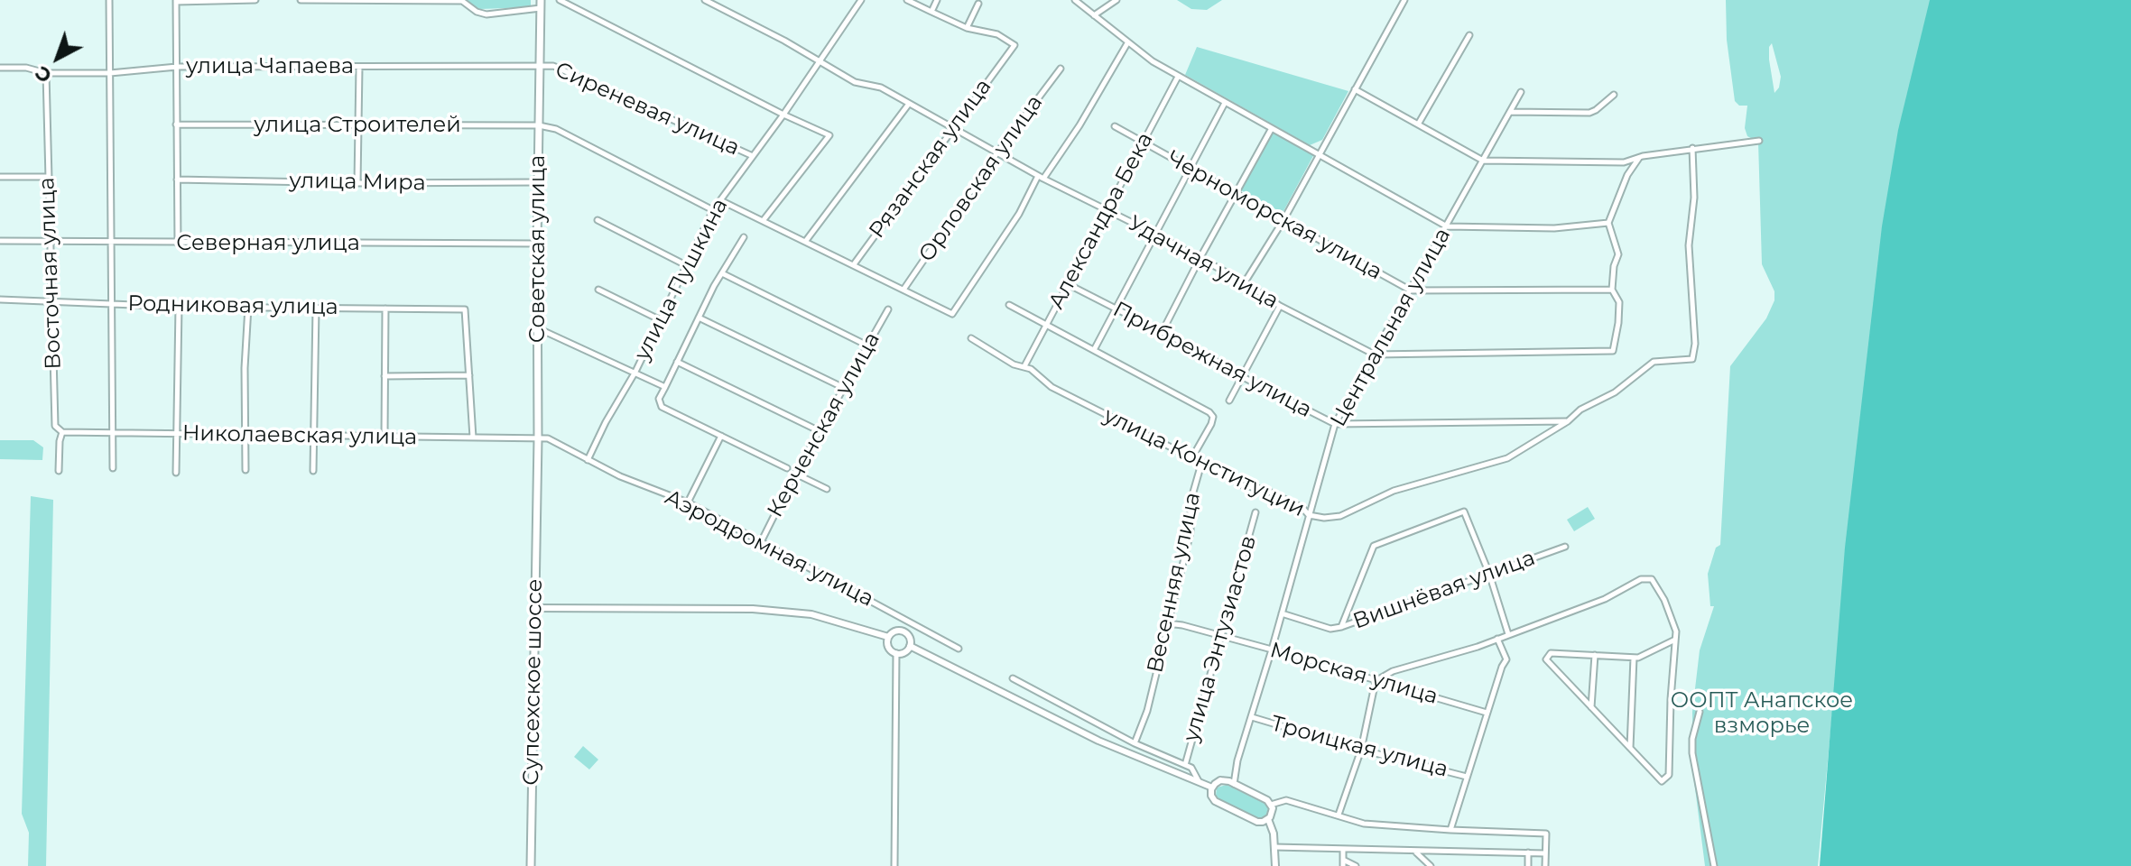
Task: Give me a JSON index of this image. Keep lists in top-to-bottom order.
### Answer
{
  "streets": {
    "main road": ["Советская улица", "Супсехское шоссе"],
    "street": [
      "улица Чапаева",
      "Сиреневая улица",
      "улица Строителей",
      "Рязанская улица",
      "Орловская улица",
      "улица Мира",
      "Черноморская улица",
      "Александра Бека",
      "Северная улица",
      "Удачная улица",
      "Восточная улица",
      "улица Пушкина",
      "Родниковая улица",
      "Центральная улица",
      "Прибрежная улица",
      "Керченская улица",
      "Николаевская улица",
      "улица Конституции",
      "Аэродромная улица",
      "Весенняя улица",
      "Вишнёвая улица",
      "улица Энтузиастов",
      "Морская улица",
      "Троицкая улица"
    ]
  },
  "crossings": [
    ["улица Чапаева", "Сиреневая улица"],
    ["улица Чапаева", "Советская улица"],
    ["улица Чапаева", "Восточная улица"],
    ["Сиреневая улица", "Советская улица"],
    ["Сиреневая улица", "улица Пушкина"],
    ["улица Строителей", "Советская улица"],
    ["Рязанская улица", "Удачная улица"],
    ["Орловская улица", "Удачная улица"],
    ["улица Мира", "Советская улица"],
    ["Черноморская улица", "Александра Бека"],
    ["Черноморская улица", "Удачная улица"],
    ["Черноморская улица", "Центральная улица"],
    ["Александра Бека", "Удачная улица"],
    ["Александра Бека", "Прибрежная улица"],
    ["Александра Бека", "улица Конституции"],
    ["Северная улица", "Советская улица"],
    ["Северная улица", "Восточная улица"],
    ["Советская улица", "Николаевская улица"],
    ["Советская улица", "Аэродромная улица"],
    ["Советская улица", "Супсехское шоссе"],
    ["Удачная улица", "улица Пушкина"],
    ["Удачная улица", "Центральная улица"],
    ["Восточная улица", "Родниковая улица"],
    ["Восточная улица", "Николаевская улица"],
    ["улица Пушкина", "Аэродромная улица"],
    ["Центральная улица", "Прибрежная улица"],
    ["Центральная улица", "улица Конституции"],
    ["Центральная улица", "Вишнёвая улица"],
    ["Центральная улица", "Морская улица"],
    ["Центральная улица", "Троицкая улица"],
    ["Прибрежная улица", "улица Конституции"],
    ["Керченская улица", "Аэродромная улица"],
    ["Николаевская улица", "Аэродромная улица"],
    ["улица Конституции", "Весенняя улица"],
    ["Весенняя улица", "Морская улица"],
    ["улица Энтузиастов", "Морская улица"]
  ],
  "parks": ["ООПТ Анапское взморье"],
  "north": "bottom left"
}
